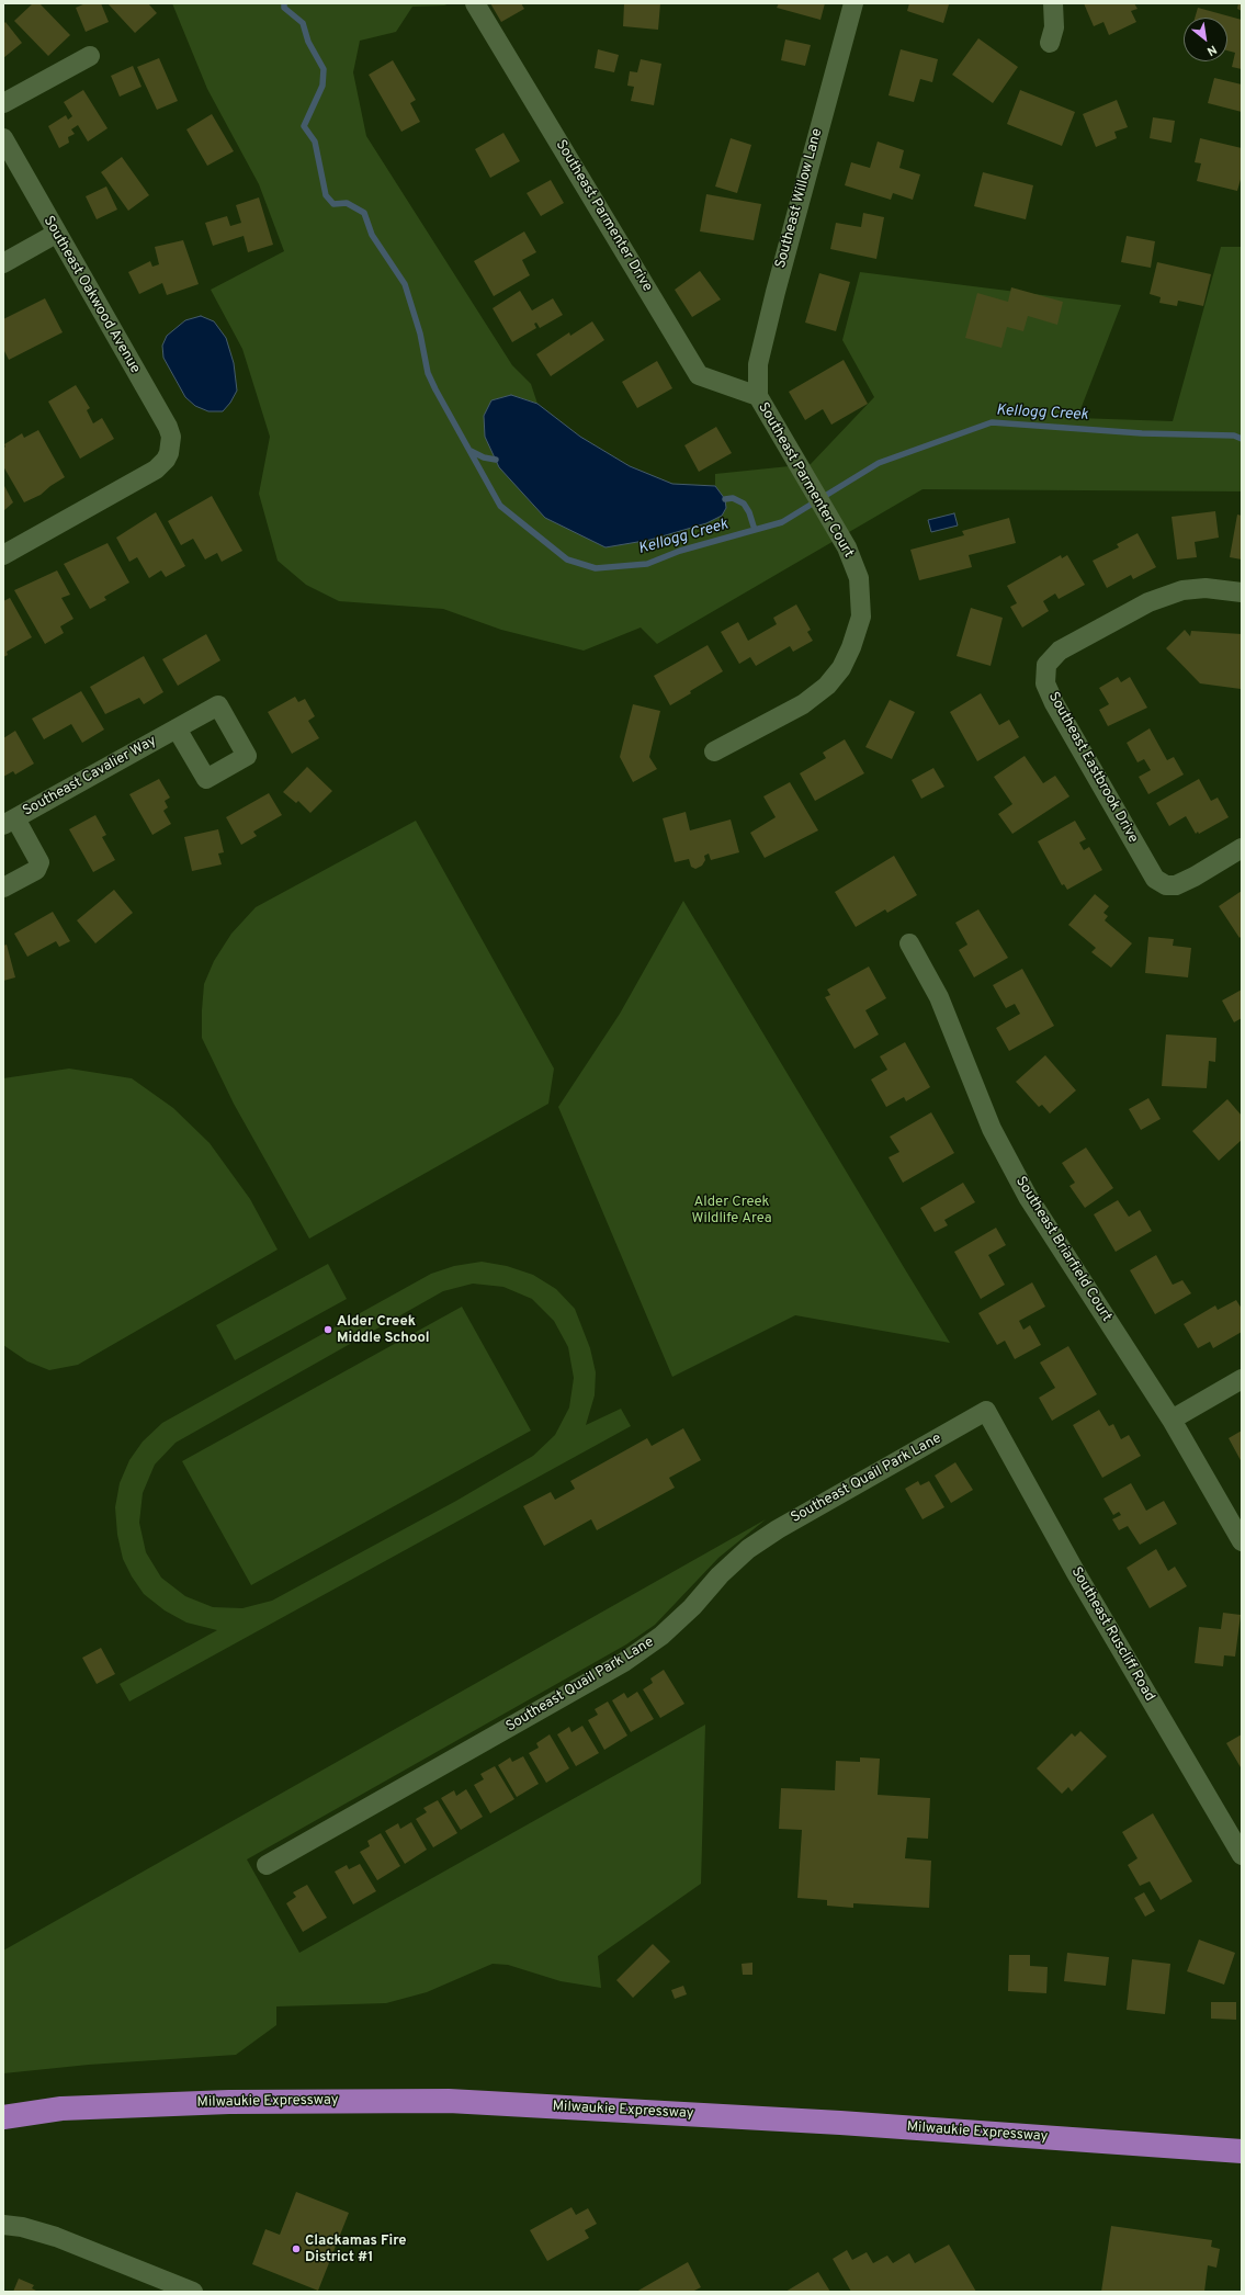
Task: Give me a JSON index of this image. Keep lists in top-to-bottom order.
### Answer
{
  "streets": {
    "highway": ["Milwaukie Expressway"],
    "street": [
      "Southeast Willow Lane",
      "Southeast Parmenter Drive",
      "Southeast Oakwood Avenue",
      "Southeast Parmenter Court",
      "Southeast Eastbrook Drive",
      "Southeast Cavalier Way",
      "Southeast Briarfield Court",
      "Southeast Quail Park Lane",
      "Southeast Ruscliff Road"
    ]
  },
  "crossings": [
    ["Southeast Willow Lane", "Southeast Parmenter Drive"],
    ["Southeast Willow Lane", "Southeast Parmenter Court"],
    ["Southeast Parmenter Drive", "Southeast Parmenter Court"],
    ["Southeast Quail Park Lane", "Southeast Ruscliff Road"]
  ],
  "water": ["Kellogg Creek"],
  "parks": ["Alder Creek Wildlife Area"],
  "places": ["Alder Creek Middle School", "Clackamas Fire District #1"],
  "north": "bottom right"
}
